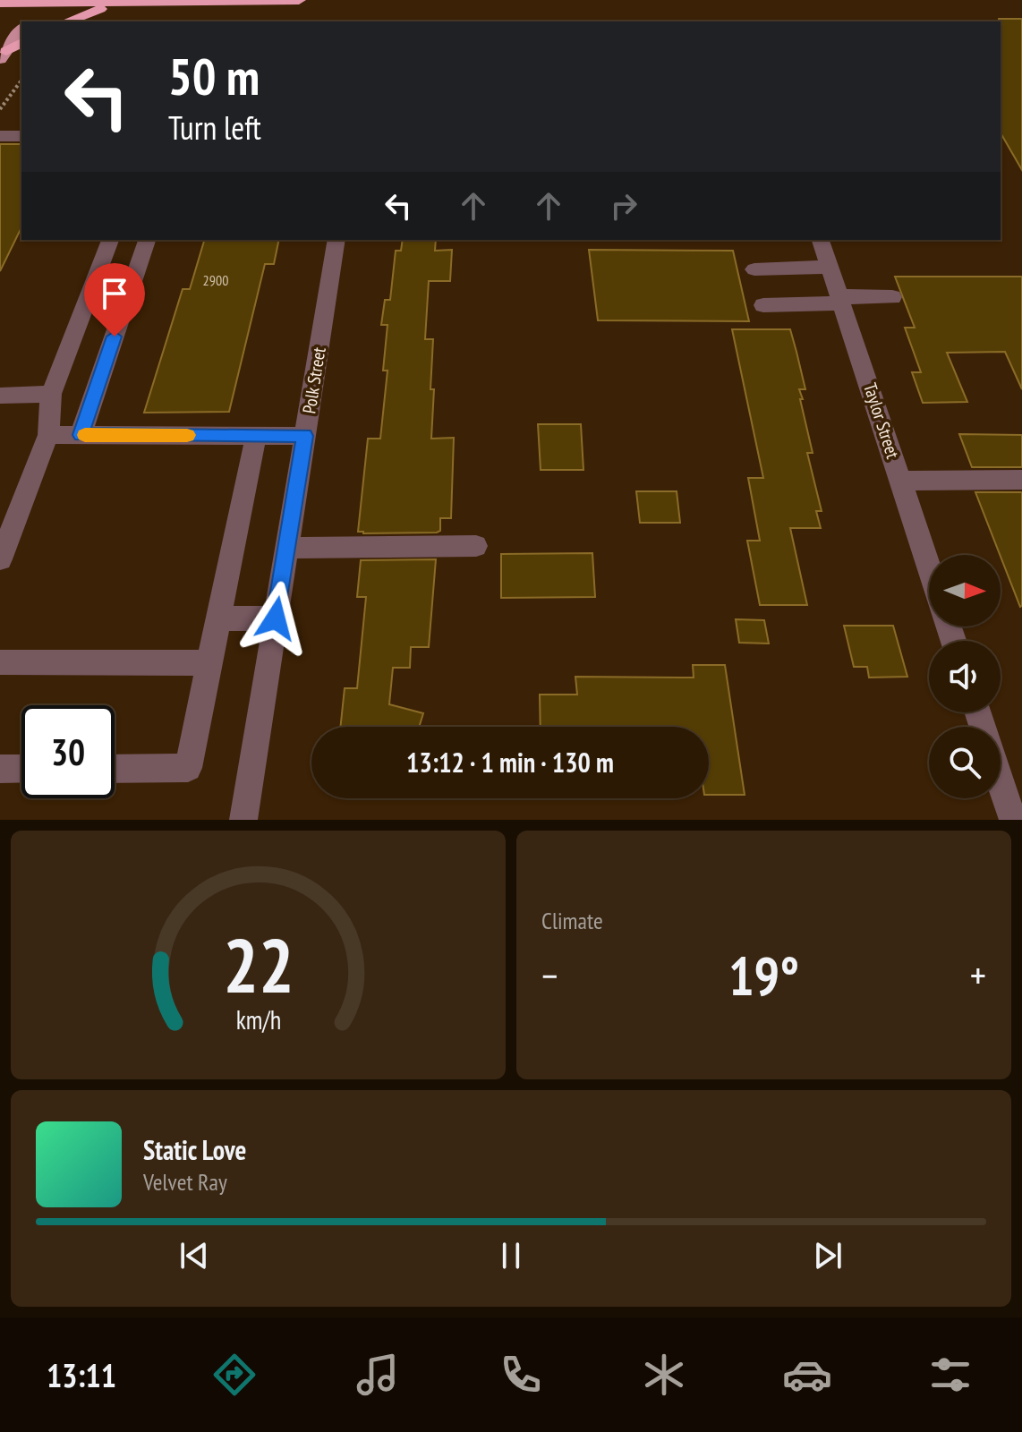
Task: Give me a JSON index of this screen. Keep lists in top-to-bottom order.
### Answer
{
  "streets": {
    "street": ["Polk Street", "Taylor Street"]
  },
  "house_numbers": ["2900"],
  "north": "right",
  "page": {
    "turn": ["50 m", "Turn left"],
    "limit": "30",
    "trip": "13:12 · 1 min · 130 m",
    "tile": "Climate",
    "heat": ["−", "19°", "+"],
    "song": ["Static Love", "Velvet Ray"],
    "tabs": "13:11",
    "gauge": ["22", "km/h"]
  }
}
